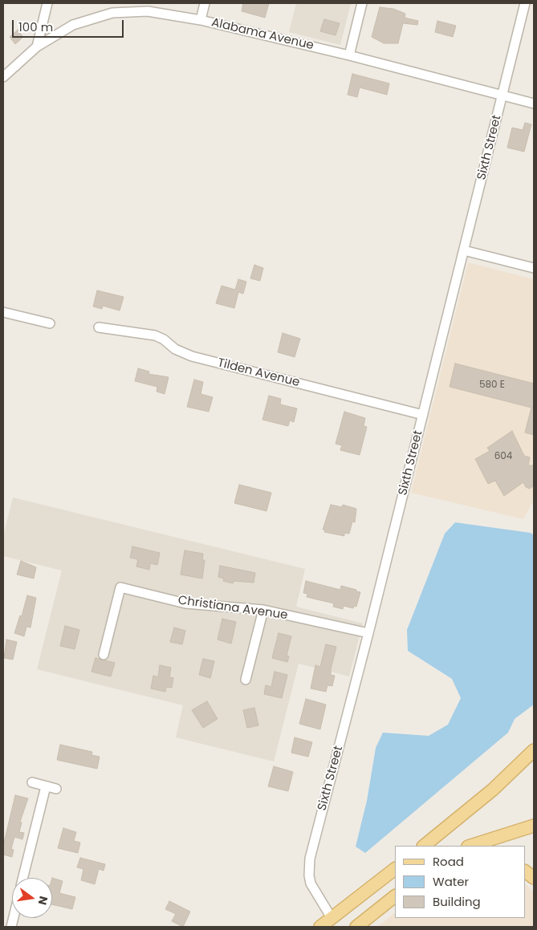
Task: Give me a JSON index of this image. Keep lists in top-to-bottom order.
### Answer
{
  "streets": {
    "street": [
      "Alabama Avenue",
      "Sixth Street",
      "Tilden Avenue",
      "Christiana Avenue"
    ]
  },
  "crossings": [
    ["Alabama Avenue", "Sixth Street"],
    ["Sixth Street", "Tilden Avenue"],
    ["Sixth Street", "Christiana Avenue"]
  ],
  "house_numbers": ["580 E", "604"],
  "legend": ["Road", "Water", "Building"],
  "scale_bar": "100 m",
  "north": "right"
}
